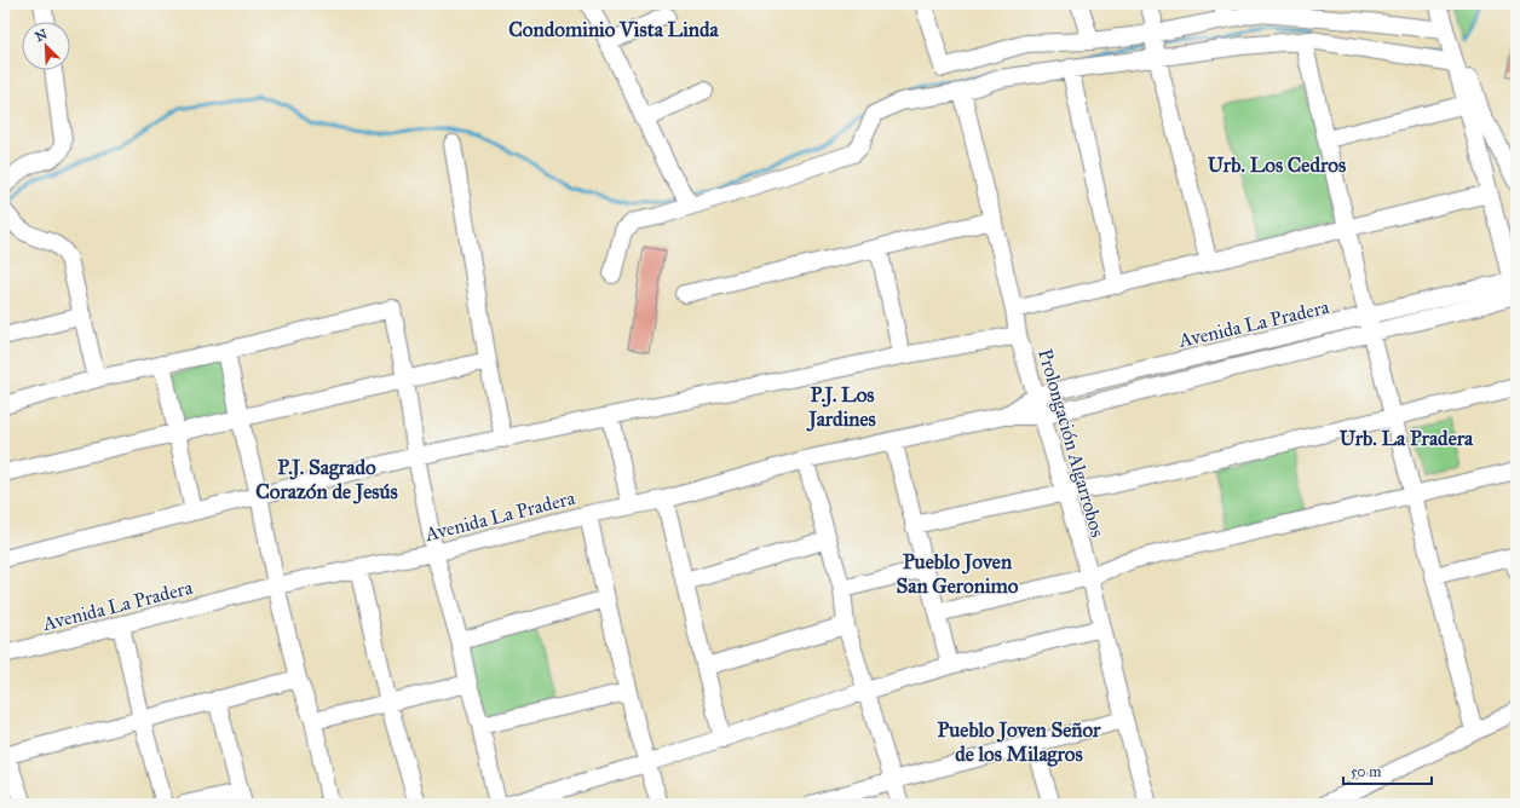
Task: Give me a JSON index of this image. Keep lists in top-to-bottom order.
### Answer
{
  "streets": {
    "street": ["Avenida La Pradera", "Prolongación Algarrobos"]
  },
  "crossings": [
    ["Avenida La Pradera", "Prolongación Algarrobos"]
  ],
  "districts": [
    "Condominio Vista Linda",
    "Urb. Los Cedros",
    "P.J. Los Jardines",
    "Urb. La Pradera",
    "P.J. Sagrado Corazón de Jesús",
    "Pueblo Joven San Geronimo",
    "Pueblo Joven Señor de los Milagros"
  ],
  "scale_bar": "50 m",
  "north": "top left"
}
